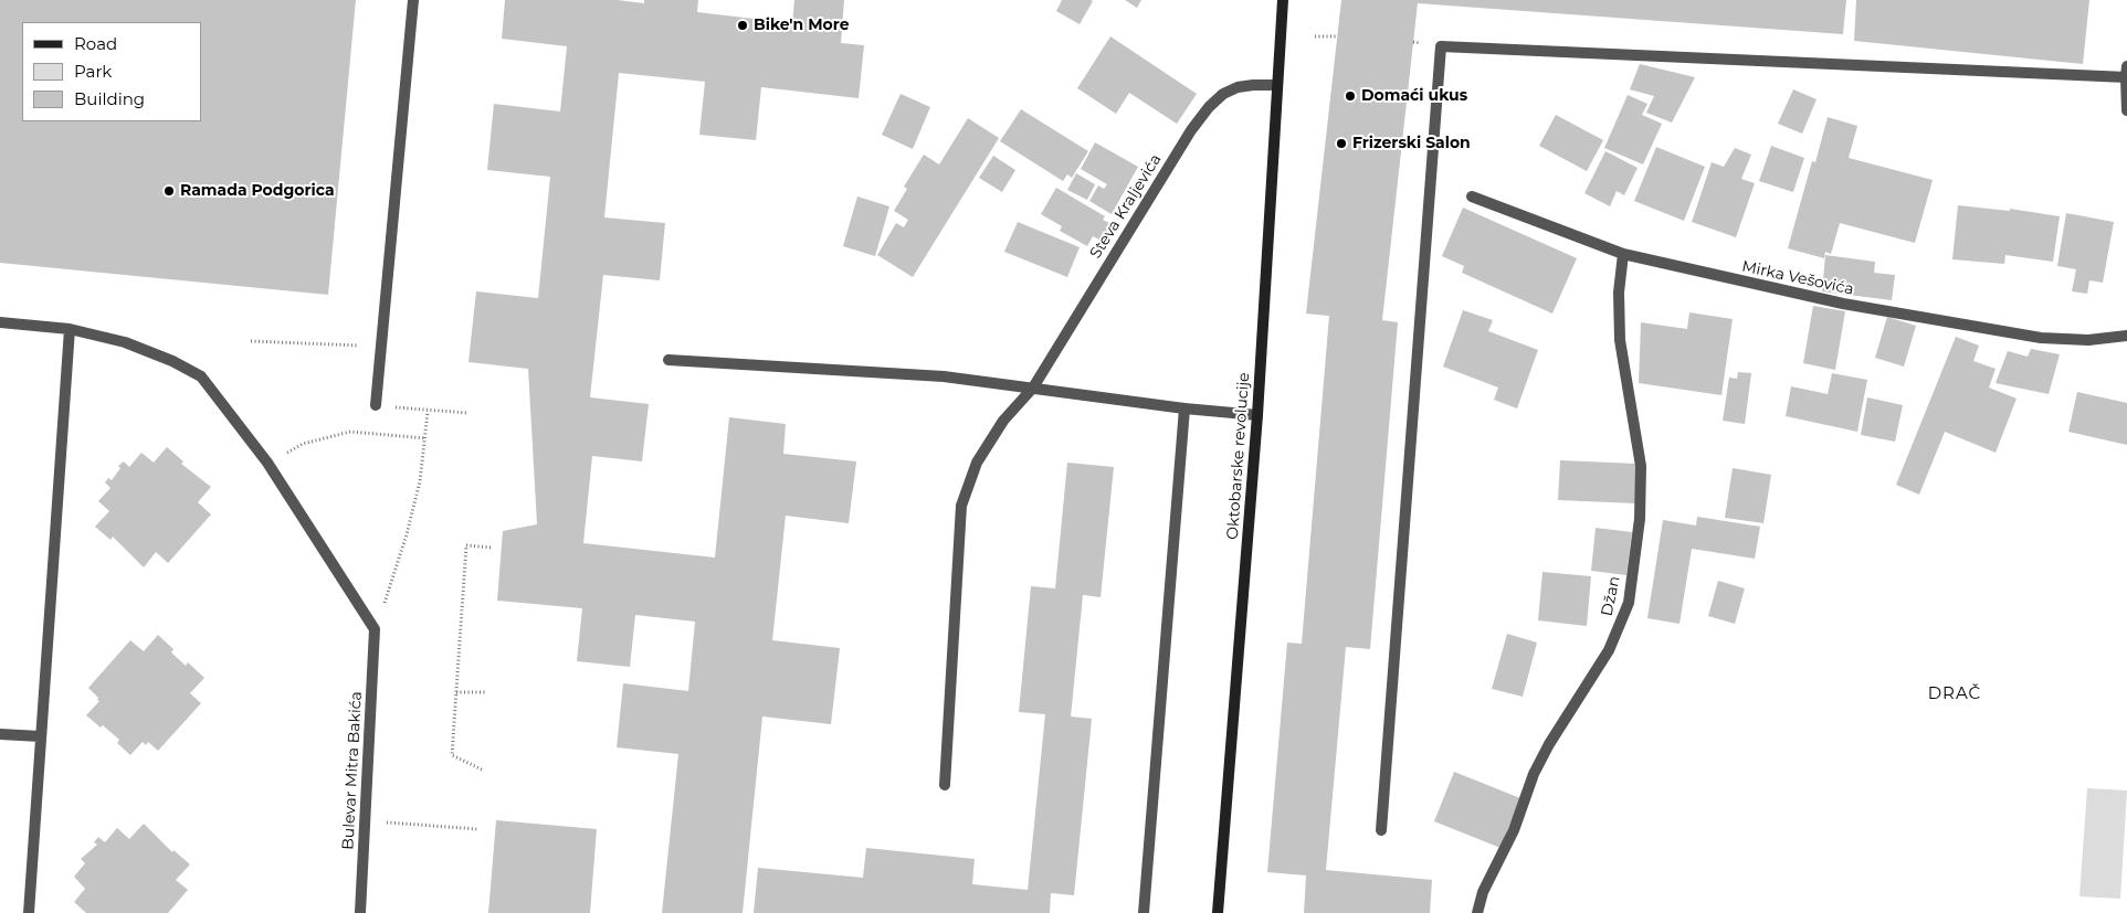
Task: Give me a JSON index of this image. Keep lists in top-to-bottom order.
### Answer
{
  "streets": {
    "street": [
      "Steva Kraljevića",
      "Mirka Vešovića",
      "Oktobarske revolucije",
      "Džan",
      "Bulevar Mitra Bakića"
    ]
  },
  "crossings": [
    ["Steva Kraljevića", "Oktobarske revolucije"],
    ["Mirka Vešovića", "Džan"]
  ],
  "districts": ["DRAČ"],
  "places": [
    "Bike'n More",
    "Domaći ukus",
    "Frizerski Salon",
    "Ramada Podgorica"
  ],
  "legend": ["Road", "Park", "Building"]
}
